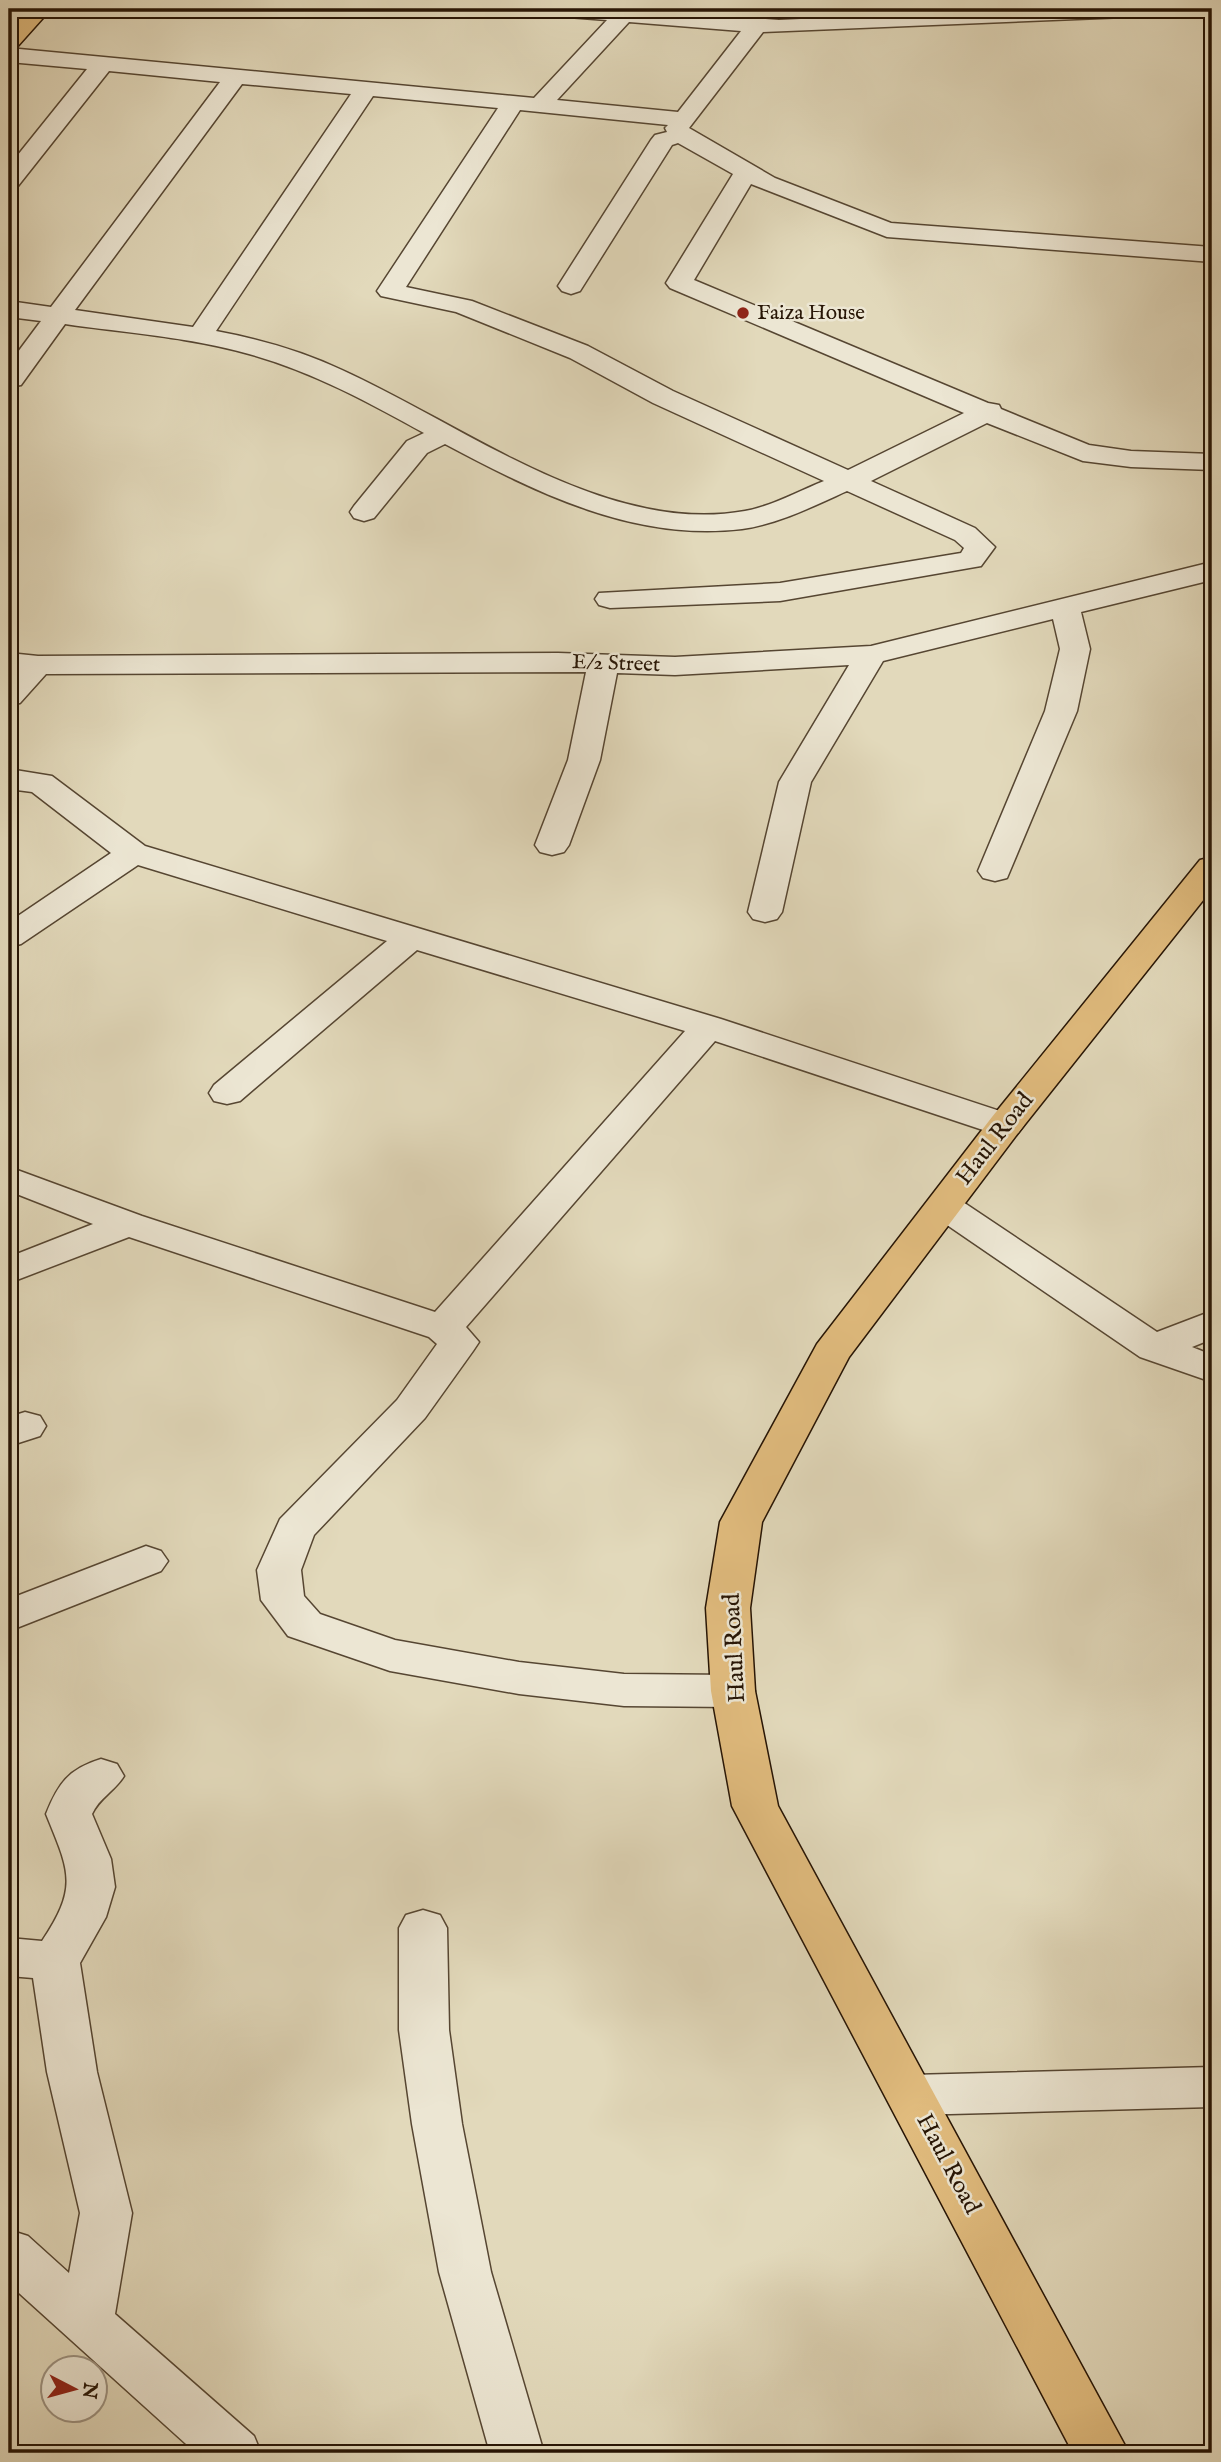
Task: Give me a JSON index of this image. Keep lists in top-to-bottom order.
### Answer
{
  "streets": {
    "main road": ["Haul Road"],
    "street": ["E/2 Street"]
  },
  "places": ["Faiza House"],
  "north": "right"
}
